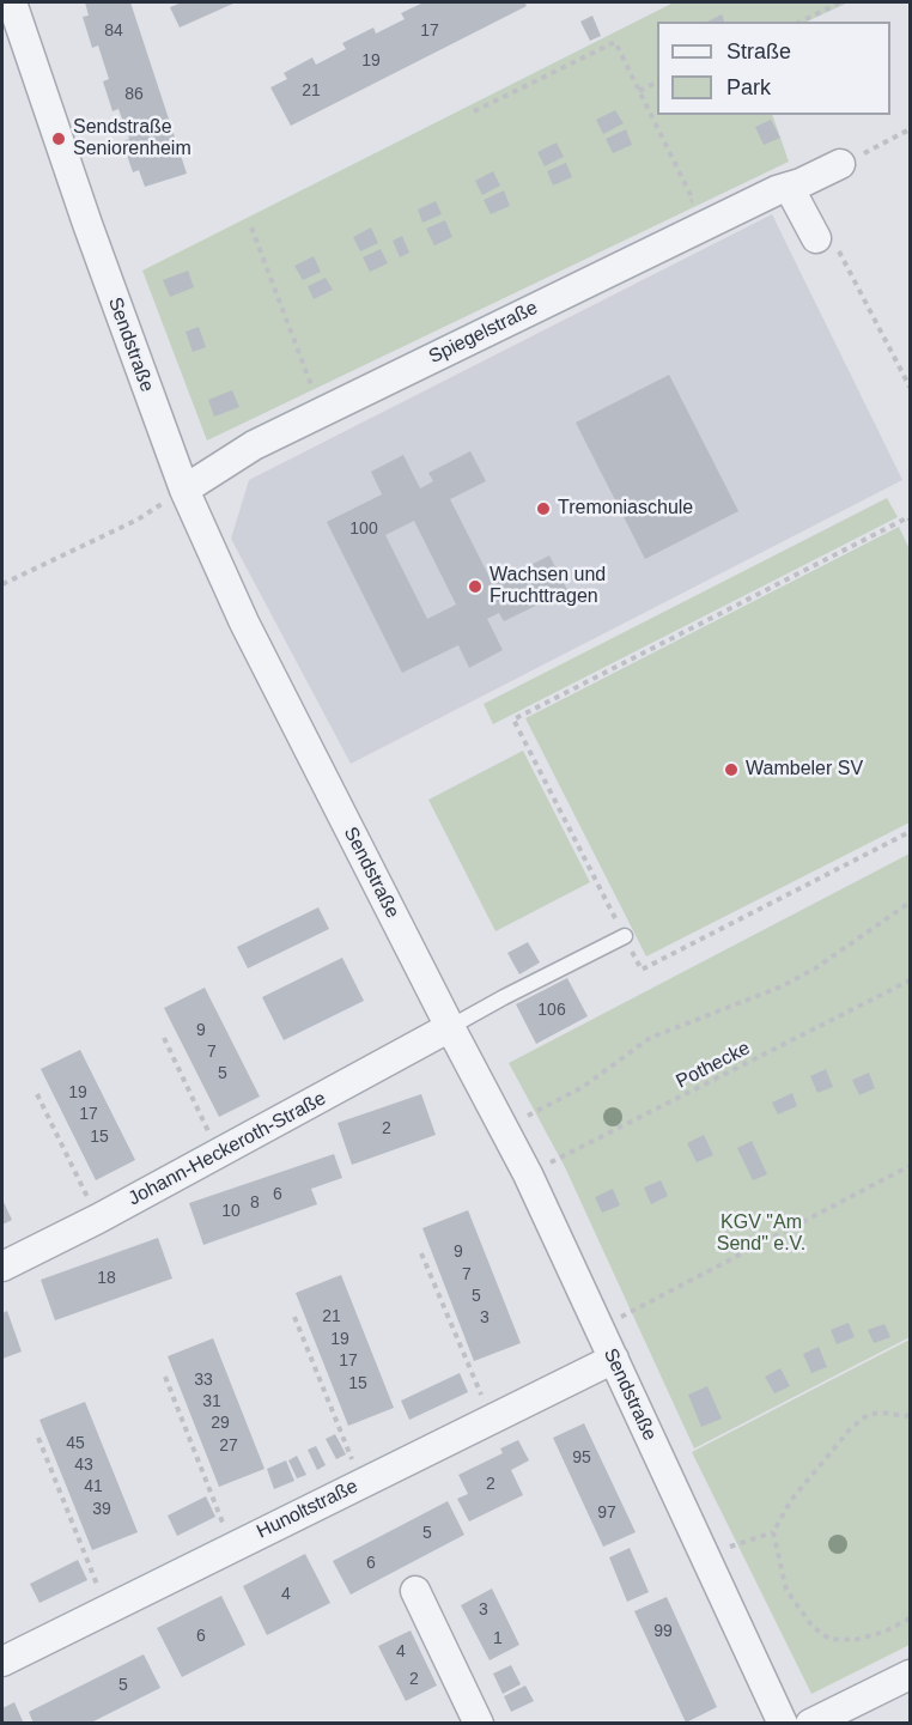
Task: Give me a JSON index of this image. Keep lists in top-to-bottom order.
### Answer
{
  "streets": {
    "street": [
      "Spiegelstraße",
      "Sendstraße",
      "Johann-Heckeroth-Straße",
      "Hunoltstraße"
    ],
    "path": ["Pothecke"]
  },
  "crossings": [
    ["Spiegelstraße", "Sendstraße"],
    ["Sendstraße", "Pothecke"],
    ["Sendstraße", "Johann-Heckeroth-Straße"],
    ["Sendstraße", "Hunoltstraße"]
  ],
  "parks": ["KGV \"Am Send\" e.V."],
  "places": [
    "Sendstraße Seniorenheim",
    "Tremoniaschule",
    "Wachsen und Fruchttragen",
    "Wambeler SV"
  ],
  "house_numbers": [
    "84",
    "17",
    "19",
    "21",
    "86",
    "100",
    "106",
    "9",
    "7",
    "5",
    "19",
    "17",
    "2",
    "15",
    "6",
    "8",
    "10",
    "9",
    "7",
    "18",
    "5",
    "21",
    "3",
    "19",
    "17",
    "33",
    "15",
    "31",
    "29",
    "45",
    "27",
    "95",
    "43",
    "2",
    "41",
    "39",
    "97",
    "5",
    "6",
    "4",
    "3",
    "99",
    "6",
    "1",
    "4",
    "2",
    "5"
  ],
  "legend": ["Straße", "Park"]
}
